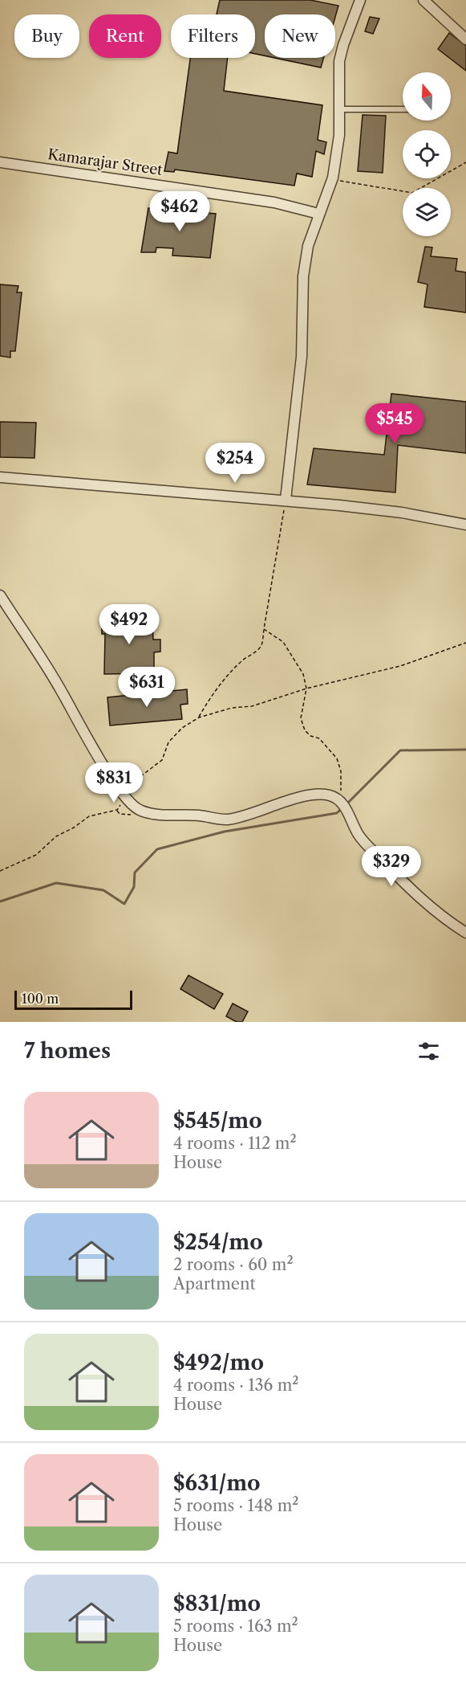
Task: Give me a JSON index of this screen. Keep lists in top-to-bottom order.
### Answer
{
  "streets": {
    "street": ["Kamarajar Street"]
  },
  "scale_bar": "100 m",
  "north": "top",
  "page": {
    "chip": [
      "Buy",
      "Rent",
      "Filters",
      "New"
    ],
    "price": [
      "$462",
      "$545",
      "$254",
      "$492",
      "$631",
      "$831",
      "$329"
    ],
    "scale": "100 m",
    "heading": "7 homes",
    "list": [
      {
        "name": "$545/mo",
        "note": "4 rooms · 112 m² · House"
      },
      {
        "name": "$254/mo",
        "note": "2 rooms · 60 m² · Apartment"
      },
      {
        "name": "$492/mo",
        "note": "4 rooms · 136 m² · House"
      },
      {
        "name": "$631/mo",
        "note": "5 rooms · 148 m² · House"
      },
      {
        "name": "$831/mo",
        "note": "5 rooms · 163 m² · House"
      }
    ]
  }
}
